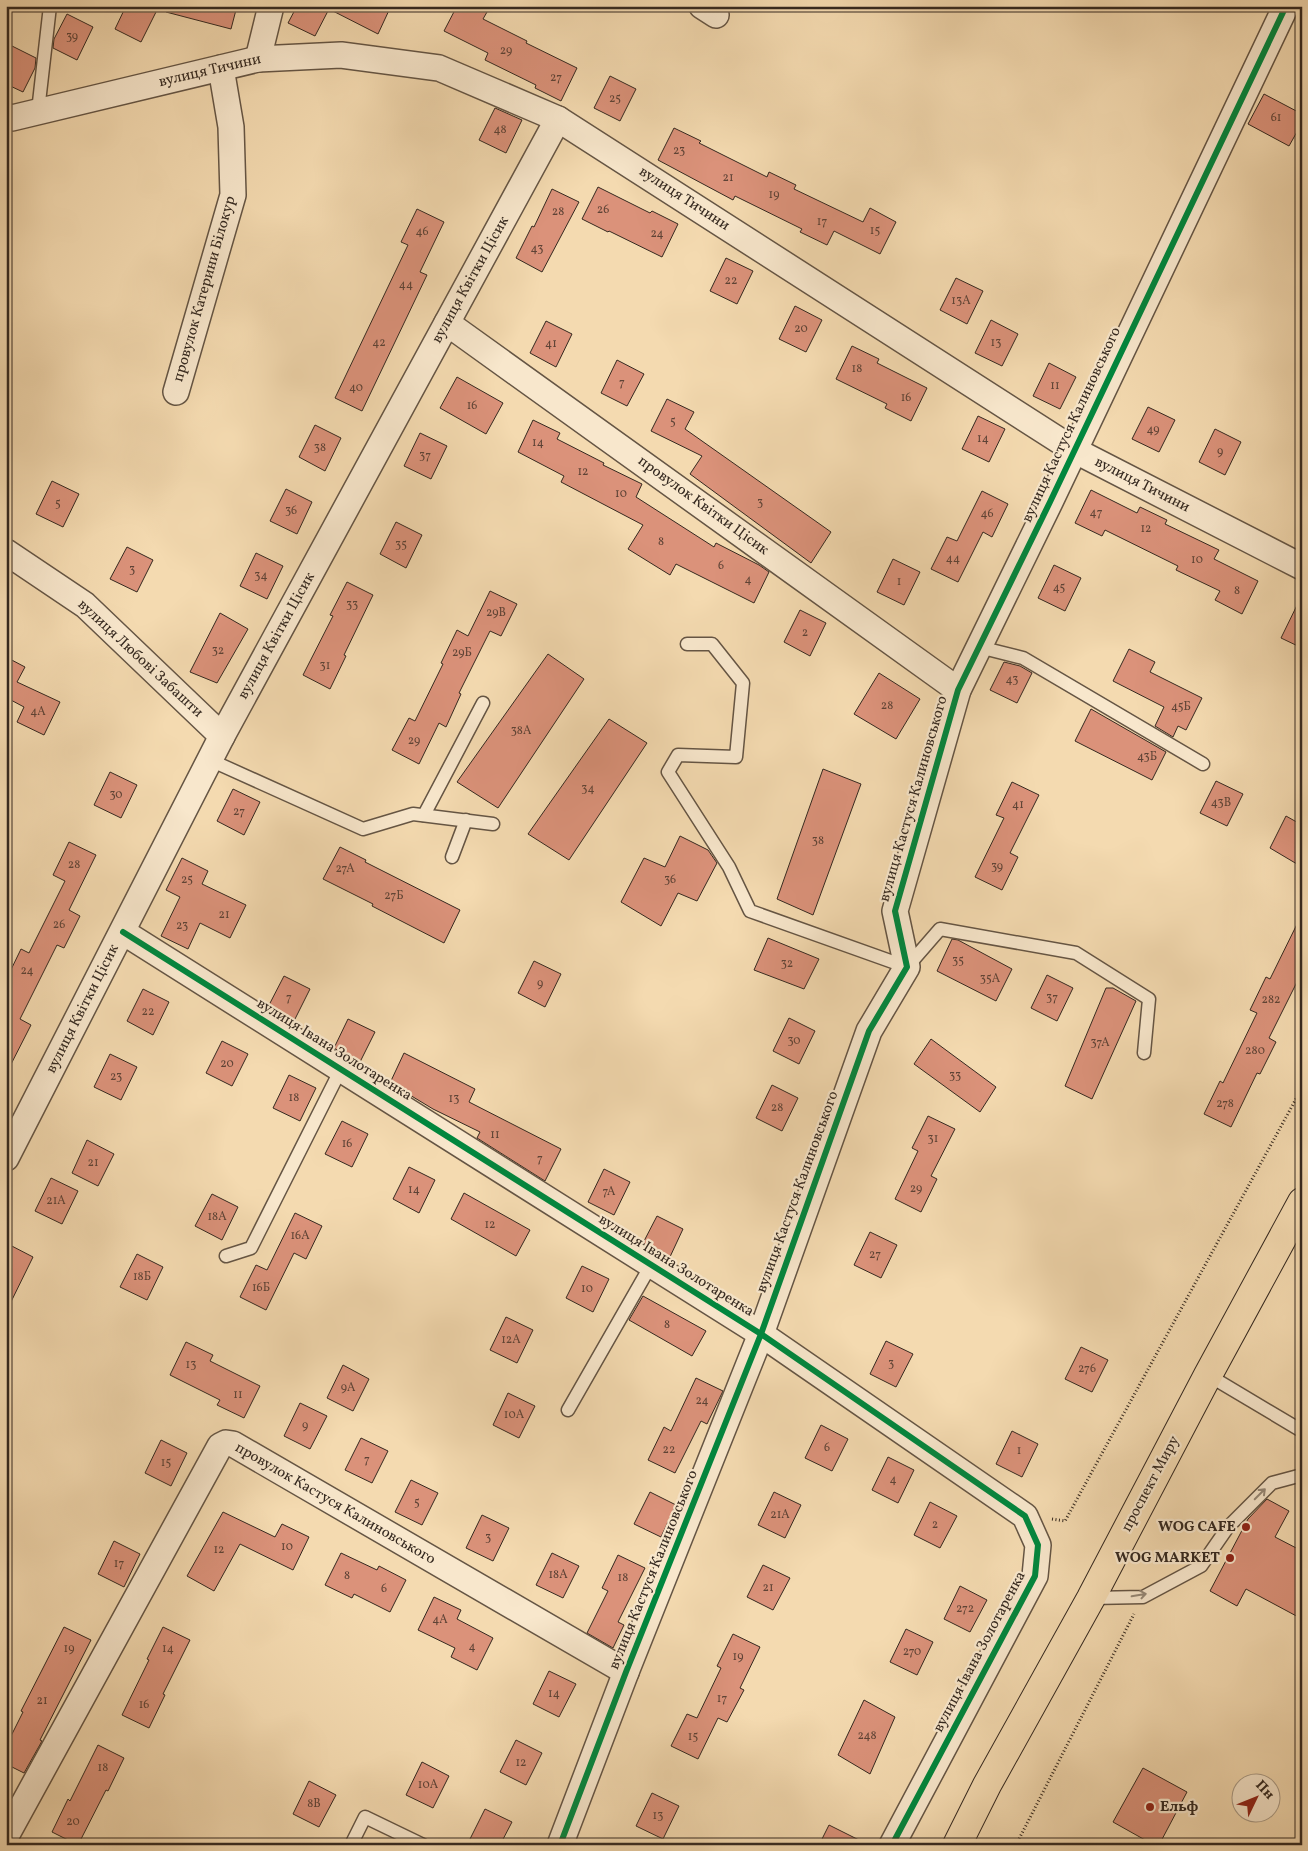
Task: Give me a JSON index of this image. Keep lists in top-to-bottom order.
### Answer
{
  "streets": {
    "main road": ["проспект Миру"],
    "street": [
      "вулиця Тичини",
      "вулиця Квітки Цісик",
      "провулок Катерини Білокур",
      "вулиця Кастуся Калиновського",
      "провулок Квітки Цісик",
      "вулиця Любові Забашти",
      "вулиця Івана Золотаренка",
      "провулок Кастуся Калиновського"
    ]
  },
  "crossings": [
    ["вулиця Тичини", "вулиця Квітки Цісик"],
    ["вулиця Тичини", "провулок Катерини Білокур"],
    ["вулиця Тичини", "вулиця Кастуся Калиновського"],
    ["вулиця Квітки Цісик", "провулок Квітки Цісик"],
    ["вулиця Квітки Цісик", "вулиця Любові Забашти"],
    ["вулиця Квітки Цісик", "вулиця Івана Золотаренка"],
    ["вулиця Кастуся Калиновського", "провулок Квітки Цісик"],
    ["вулиця Кастуся Калиновського", "вулиця Івана Золотаренка"],
    ["вулиця Кастуся Калиновського", "провулок Кастуся Калиновського"]
  ],
  "places": ["WOG CAFE", "WOG MARKET", "Ельф"],
  "house_numbers": [
    "39",
    "29",
    "27",
    "25",
    "61",
    "48",
    "23",
    "21",
    "19",
    "26",
    "28",
    "17",
    "15",
    "46",
    "24",
    "43",
    "22",
    "44",
    "13А",
    "20",
    "42",
    "13",
    "41",
    "18",
    "7",
    "11",
    "40",
    "16",
    "16",
    "5",
    "49",
    "14",
    "14",
    "38",
    "9",
    "37",
    "12",
    "10",
    "3",
    "5",
    "36",
    "47",
    "46",
    "12",
    "8",
    "35",
    "44",
    "10",
    "6",
    "3",
    "34",
    "4",
    "1",
    "45",
    "8",
    "33",
    "29В",
    "2",
    "32",
    "29Б",
    "31",
    "43",
    "28",
    "45Б",
    "4А",
    "38А",
    "29",
    "43Б",
    "34",
    "30",
    "43В",
    "41",
    "27",
    "38",
    "28",
    "39",
    "27А",
    "25",
    "36",
    "27Б",
    "21",
    "26",
    "23",
    "35",
    "32",
    "24",
    "35А",
    "9",
    "7",
    "37",
    "282",
    "22",
    "30",
    "37А",
    "280",
    "20",
    "33",
    "23",
    "18",
    "13",
    "278",
    "28",
    "11",
    "31",
    "16",
    "7",
    "21",
    "29",
    "14",
    "7А",
    "21А",
    "18А",
    "12",
    "16А",
    "27",
    "18Б",
    "16Б",
    "10",
    "8",
    "12А",
    "3",
    "13",
    "276",
    "9А",
    "11",
    "24",
    "10А",
    "9",
    "6",
    "22",
    "1",
    "7",
    "15",
    "4",
    "5",
    "21А",
    "2",
    "3",
    "10",
    "12",
    "17",
    "18А",
    "8",
    "18",
    "21",
    "6",
    "272",
    "4А",
    "4",
    "19",
    "14",
    "270",
    "19",
    "14",
    "17",
    "21",
    "16",
    "248",
    "15",
    "12",
    "18",
    "10А",
    "8В",
    "13",
    "20"
  ],
  "north": "top right"
}
